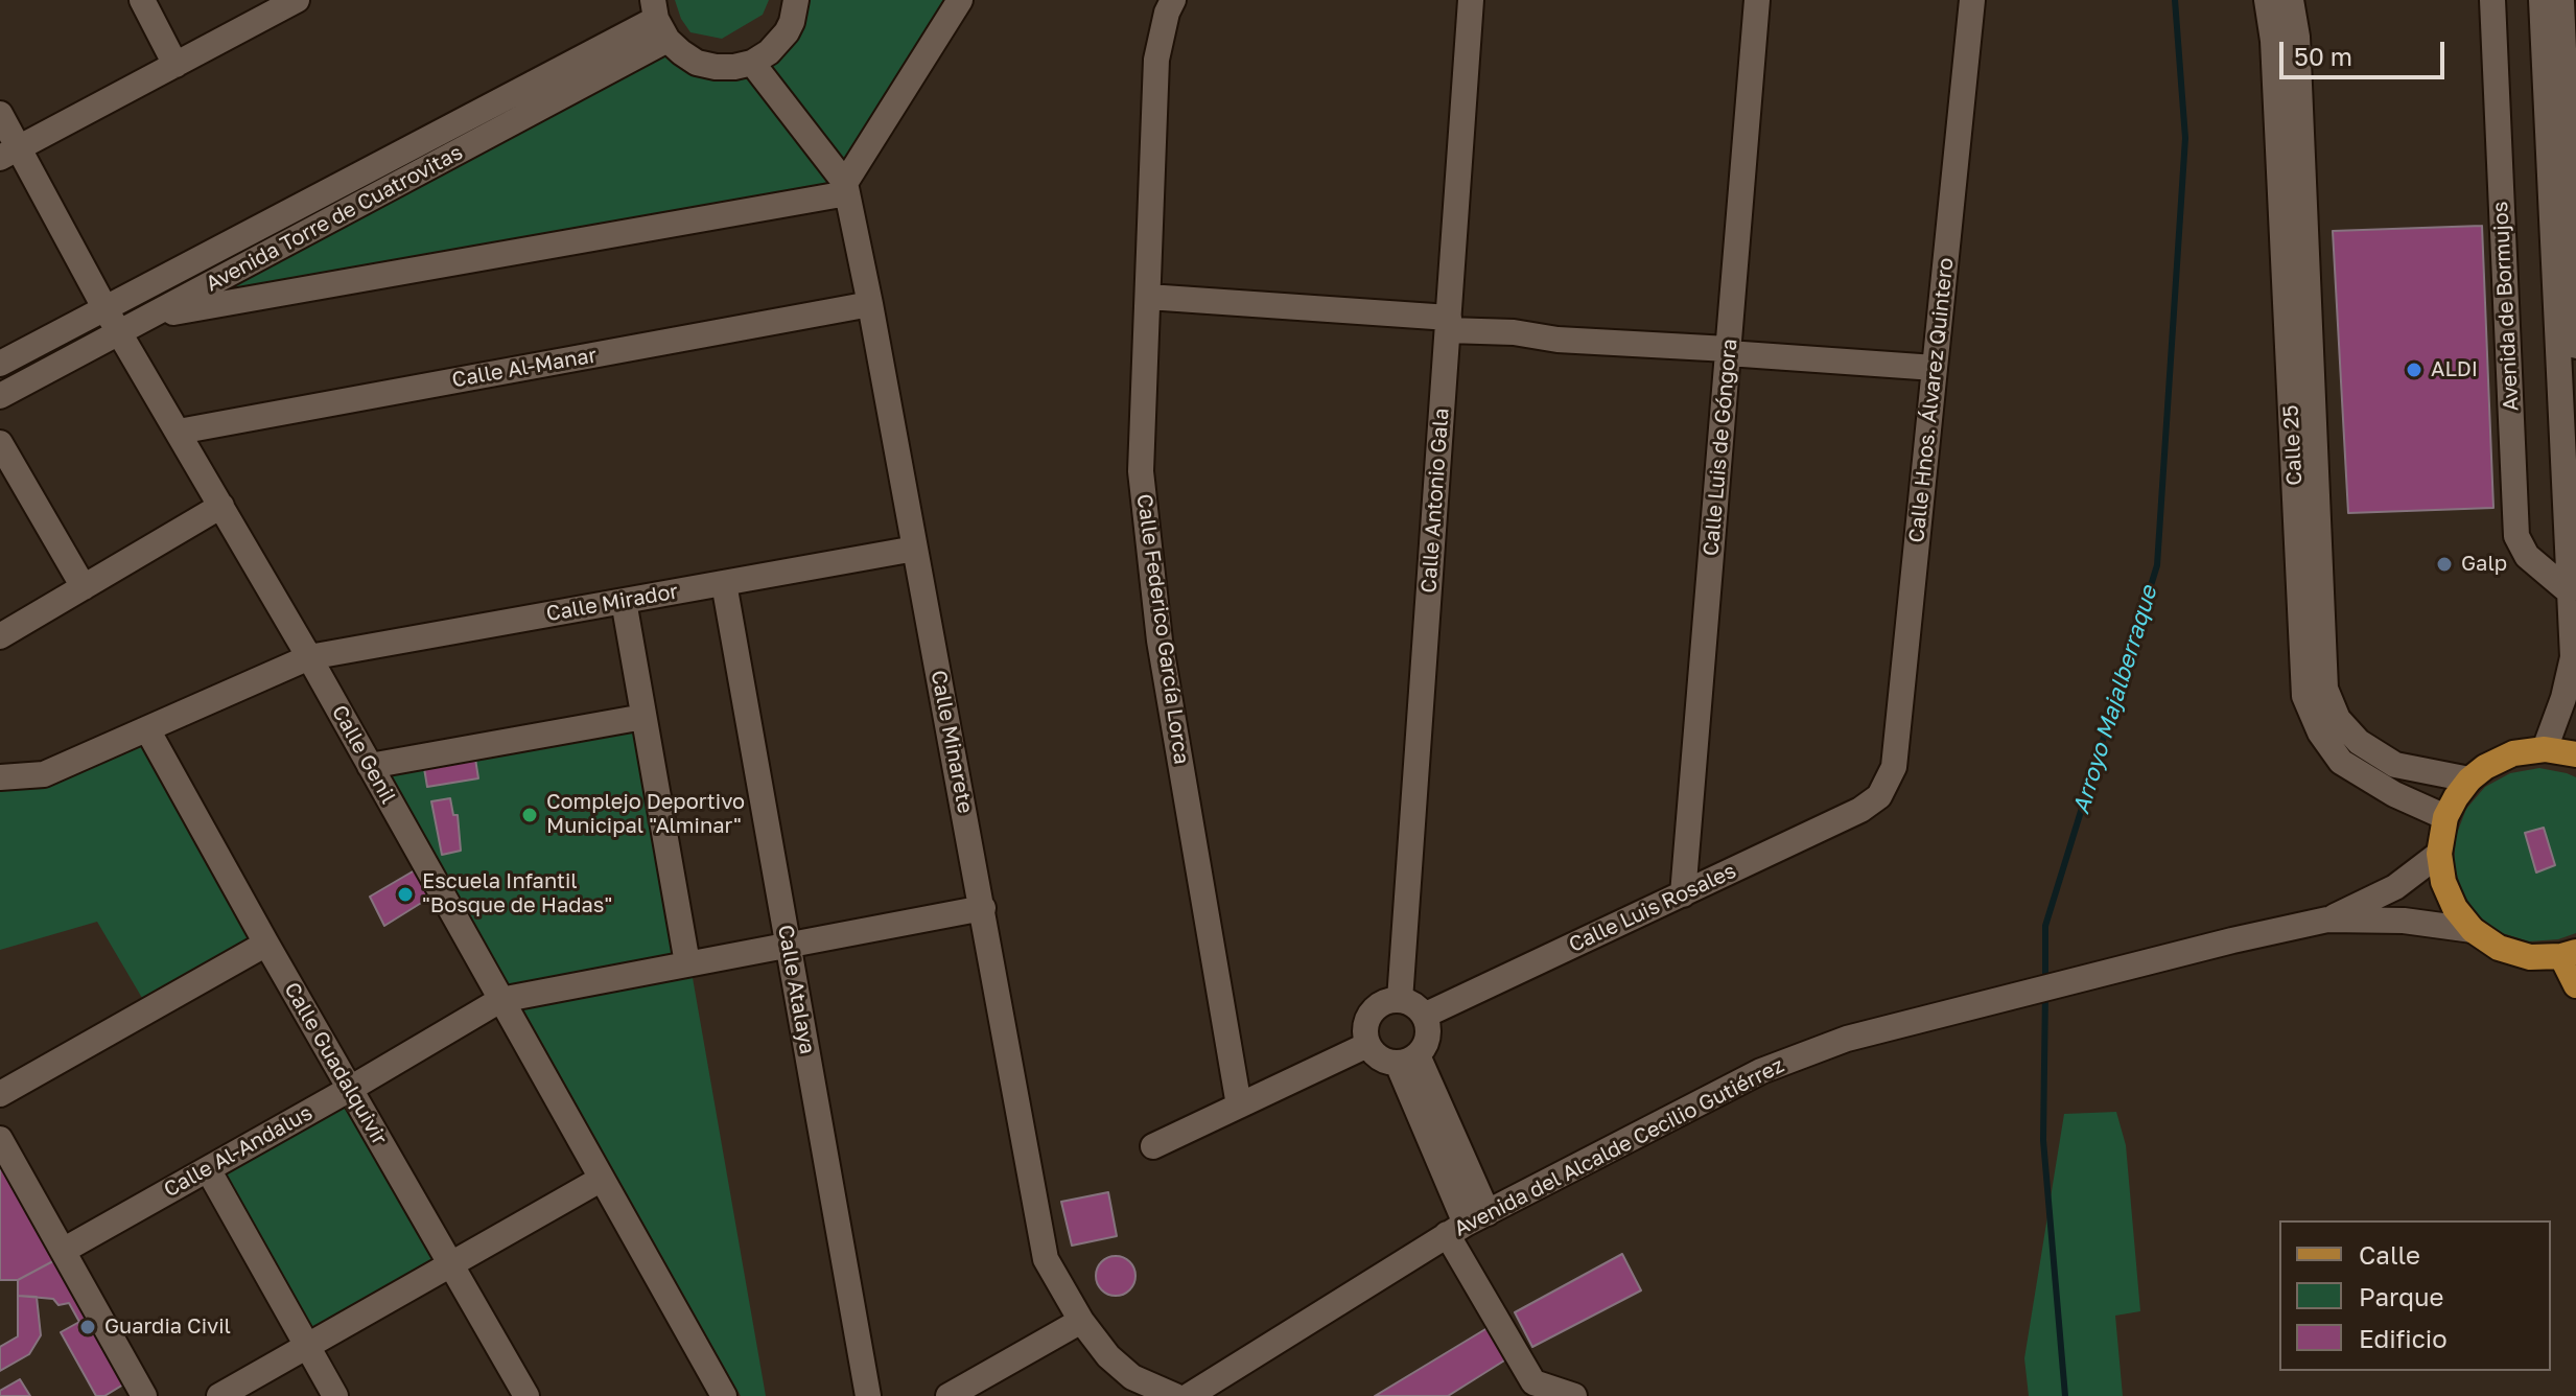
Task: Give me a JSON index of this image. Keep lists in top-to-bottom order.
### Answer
{
  "streets": {
    "street": [
      "Avenida Torre de Cuatrovitas",
      "Avenida de Bormujos",
      "Calle Al-Manar",
      "Calle Hnos. Álvarez Quintero",
      "Calle 25",
      "Calle Luis de Góngora",
      "Calle Antonio Gala",
      "Calle Mirador",
      "Calle Federico García Lorca",
      "Calle Minarete",
      "Calle Genil",
      "Calle Luis Rosales",
      "Calle Atalaya",
      "Calle Guadalquivir",
      "Avenida del Alcalde Cecilio Gutiérrez",
      "Calle Al-Andalus"
    ]
  },
  "crossings": [
    ["Avenida Torre de Cuatrovitas", "Calle Genil"],
    ["Calle Al-Manar", "Calle Minarete"],
    ["Calle Al-Manar", "Calle Genil"],
    ["Calle Hnos. Álvarez Quintero", "Calle Luis Rosales"],
    ["Calle Luis de Góngora", "Calle Luis Rosales"],
    ["Calle Antonio Gala", "Calle Luis Rosales"],
    ["Calle Mirador", "Calle Minarete"],
    ["Calle Mirador", "Calle Genil"],
    ["Calle Mirador", "Calle Atalaya"],
    ["Calle Mirador", "Calle Guadalquivir"],
    ["Calle Minarete", "Calle Al-Andalus"],
    ["Calle Genil", "Calle Al-Andalus"],
    ["Calle Atalaya", "Calle Al-Andalus"],
    ["Calle Guadalquivir", "Calle Al-Andalus"]
  ],
  "water": ["Arroyo Majalberraque"],
  "places": [
    "ALDI",
    "Galp",
    "Complejo Deportivo Municipal \"Alminar\"",
    "Escuela Infantil \"Bosque de Hadas\"",
    "Guardia Civil"
  ],
  "legend": ["Calle", "Parque", "Edificio"],
  "scale_bar": "50 m"
}
